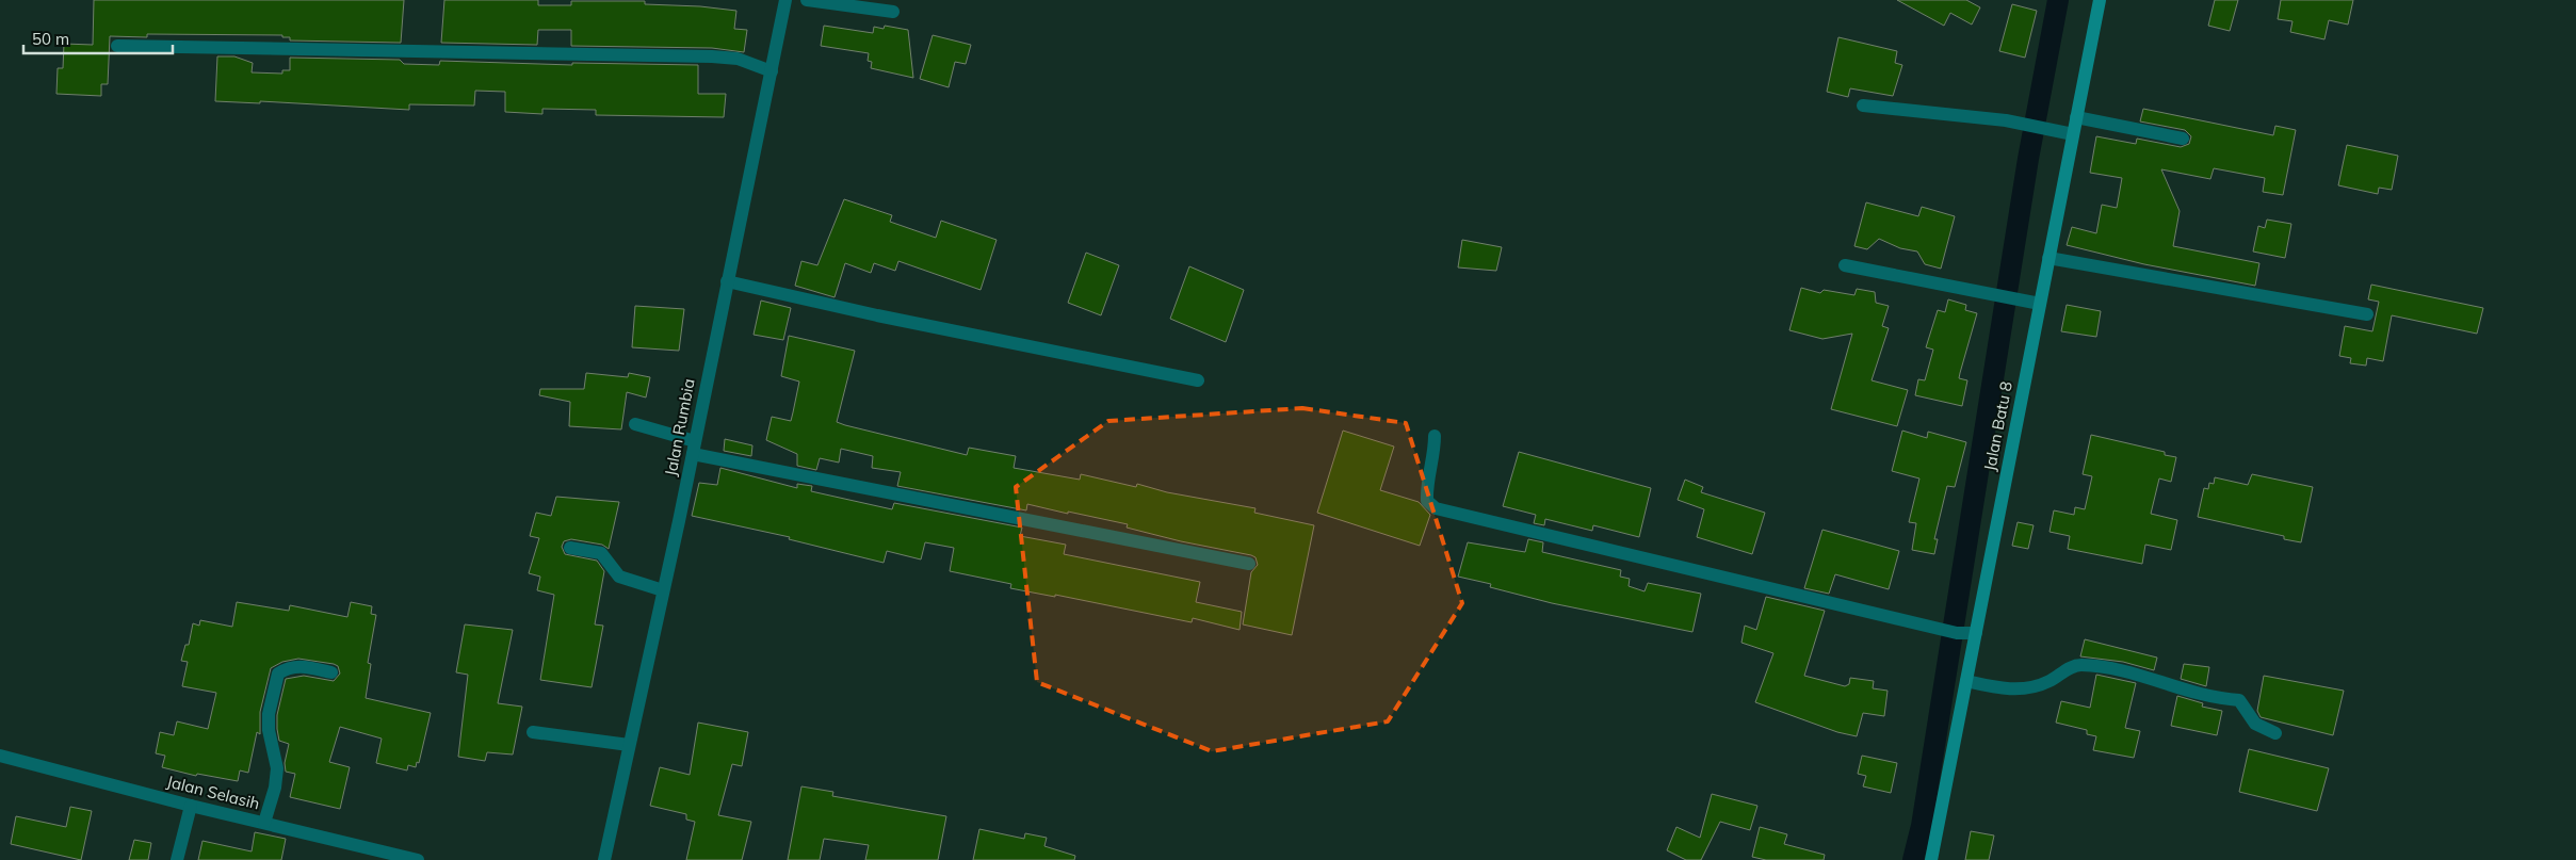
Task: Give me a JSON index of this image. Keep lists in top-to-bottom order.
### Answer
{
  "streets": {
    "street": ["Jalan Batu 8", "Jalan Rumbia", "Jalan Selasih"]
  },
  "scale_bar": "50 m"
}
